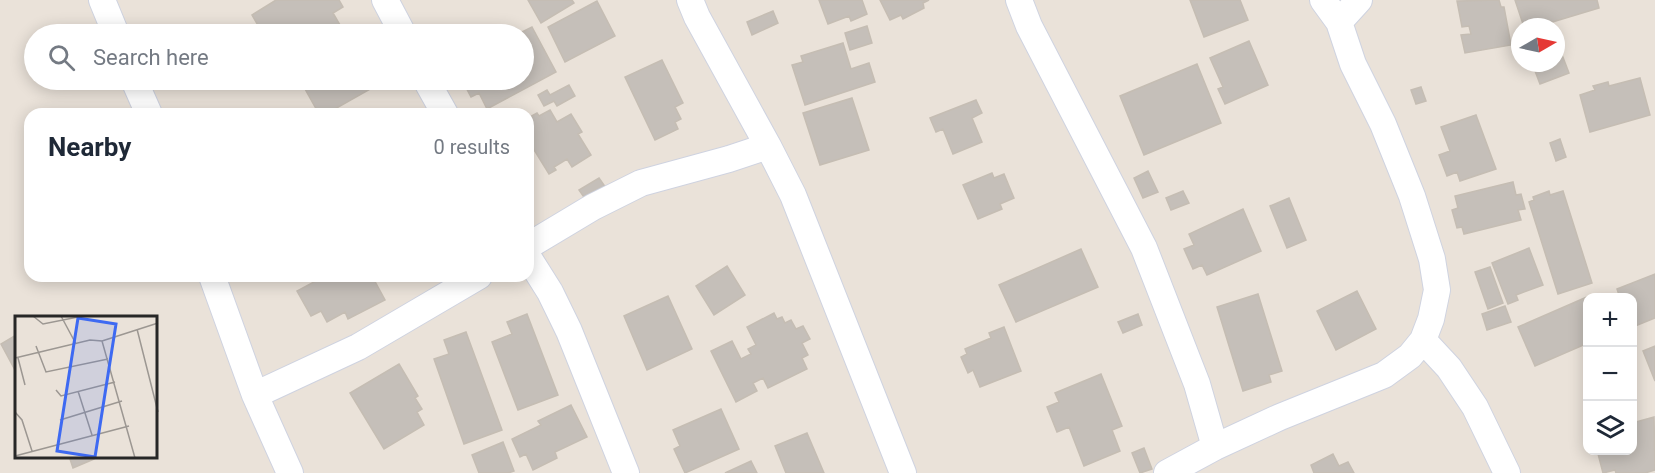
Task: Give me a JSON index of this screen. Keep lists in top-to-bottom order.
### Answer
{
  "north": "right",
  "page": {
    "search": "Search here",
    "heading": ["Nearby", "0 results"],
    "map_buttons": ["+", "−"]
  }
}
